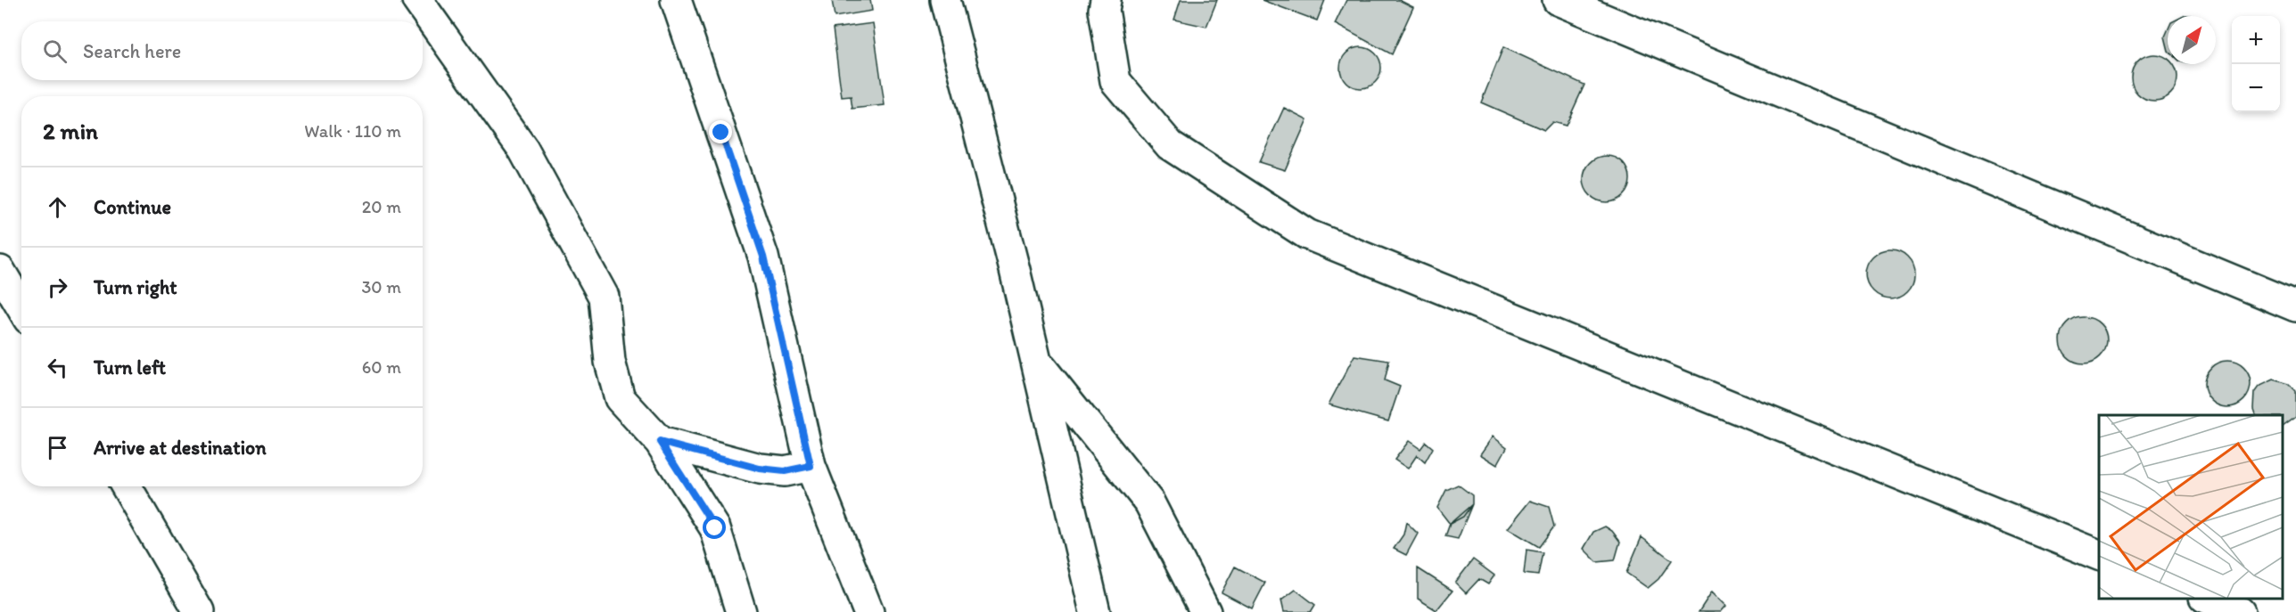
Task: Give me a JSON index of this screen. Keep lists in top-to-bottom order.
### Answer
{
  "north": "top right",
  "page": {
    "map_buttons": ["+", "−"],
    "search": "Search here",
    "heading": ["2 min", "Walk · 110 m"],
    "list": [
      ["Continue", "20 m"],
      ["Turn right", "30 m"],
      ["Turn left", "60 m"],
      "Arrive at destination"
    ]
  }
}
